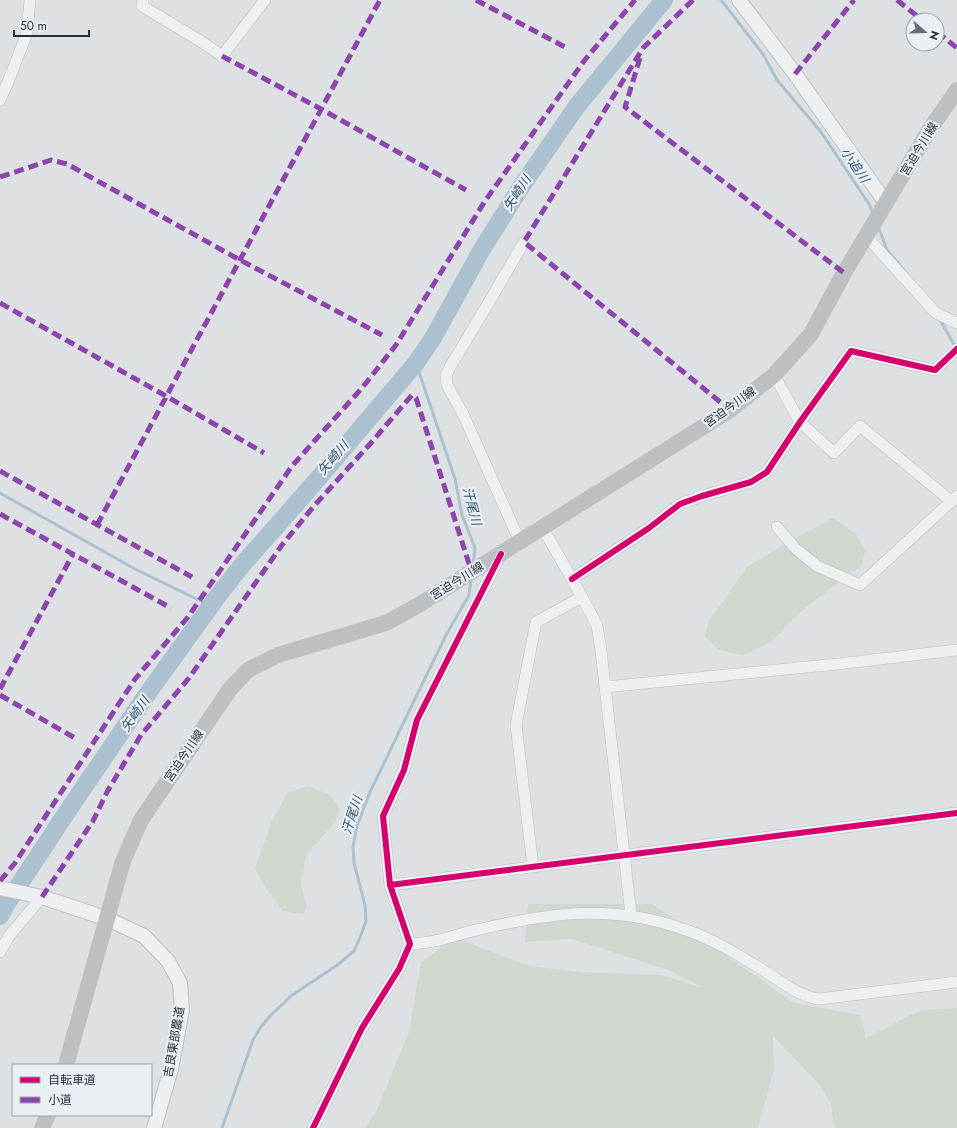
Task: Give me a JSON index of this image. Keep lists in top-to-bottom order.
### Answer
{
  "streets": {
    "main road": ["宮迫今川線"],
    "street": ["吉良東部農道"]
  },
  "crossings": [
    ["宮迫今川線", "吉良東部農道"]
  ],
  "water": ["小追川", "矢崎川", "汗尾川"],
  "legend": ["自転車道", "小道"],
  "scale_bar": "50 m",
  "north": "right"
}
